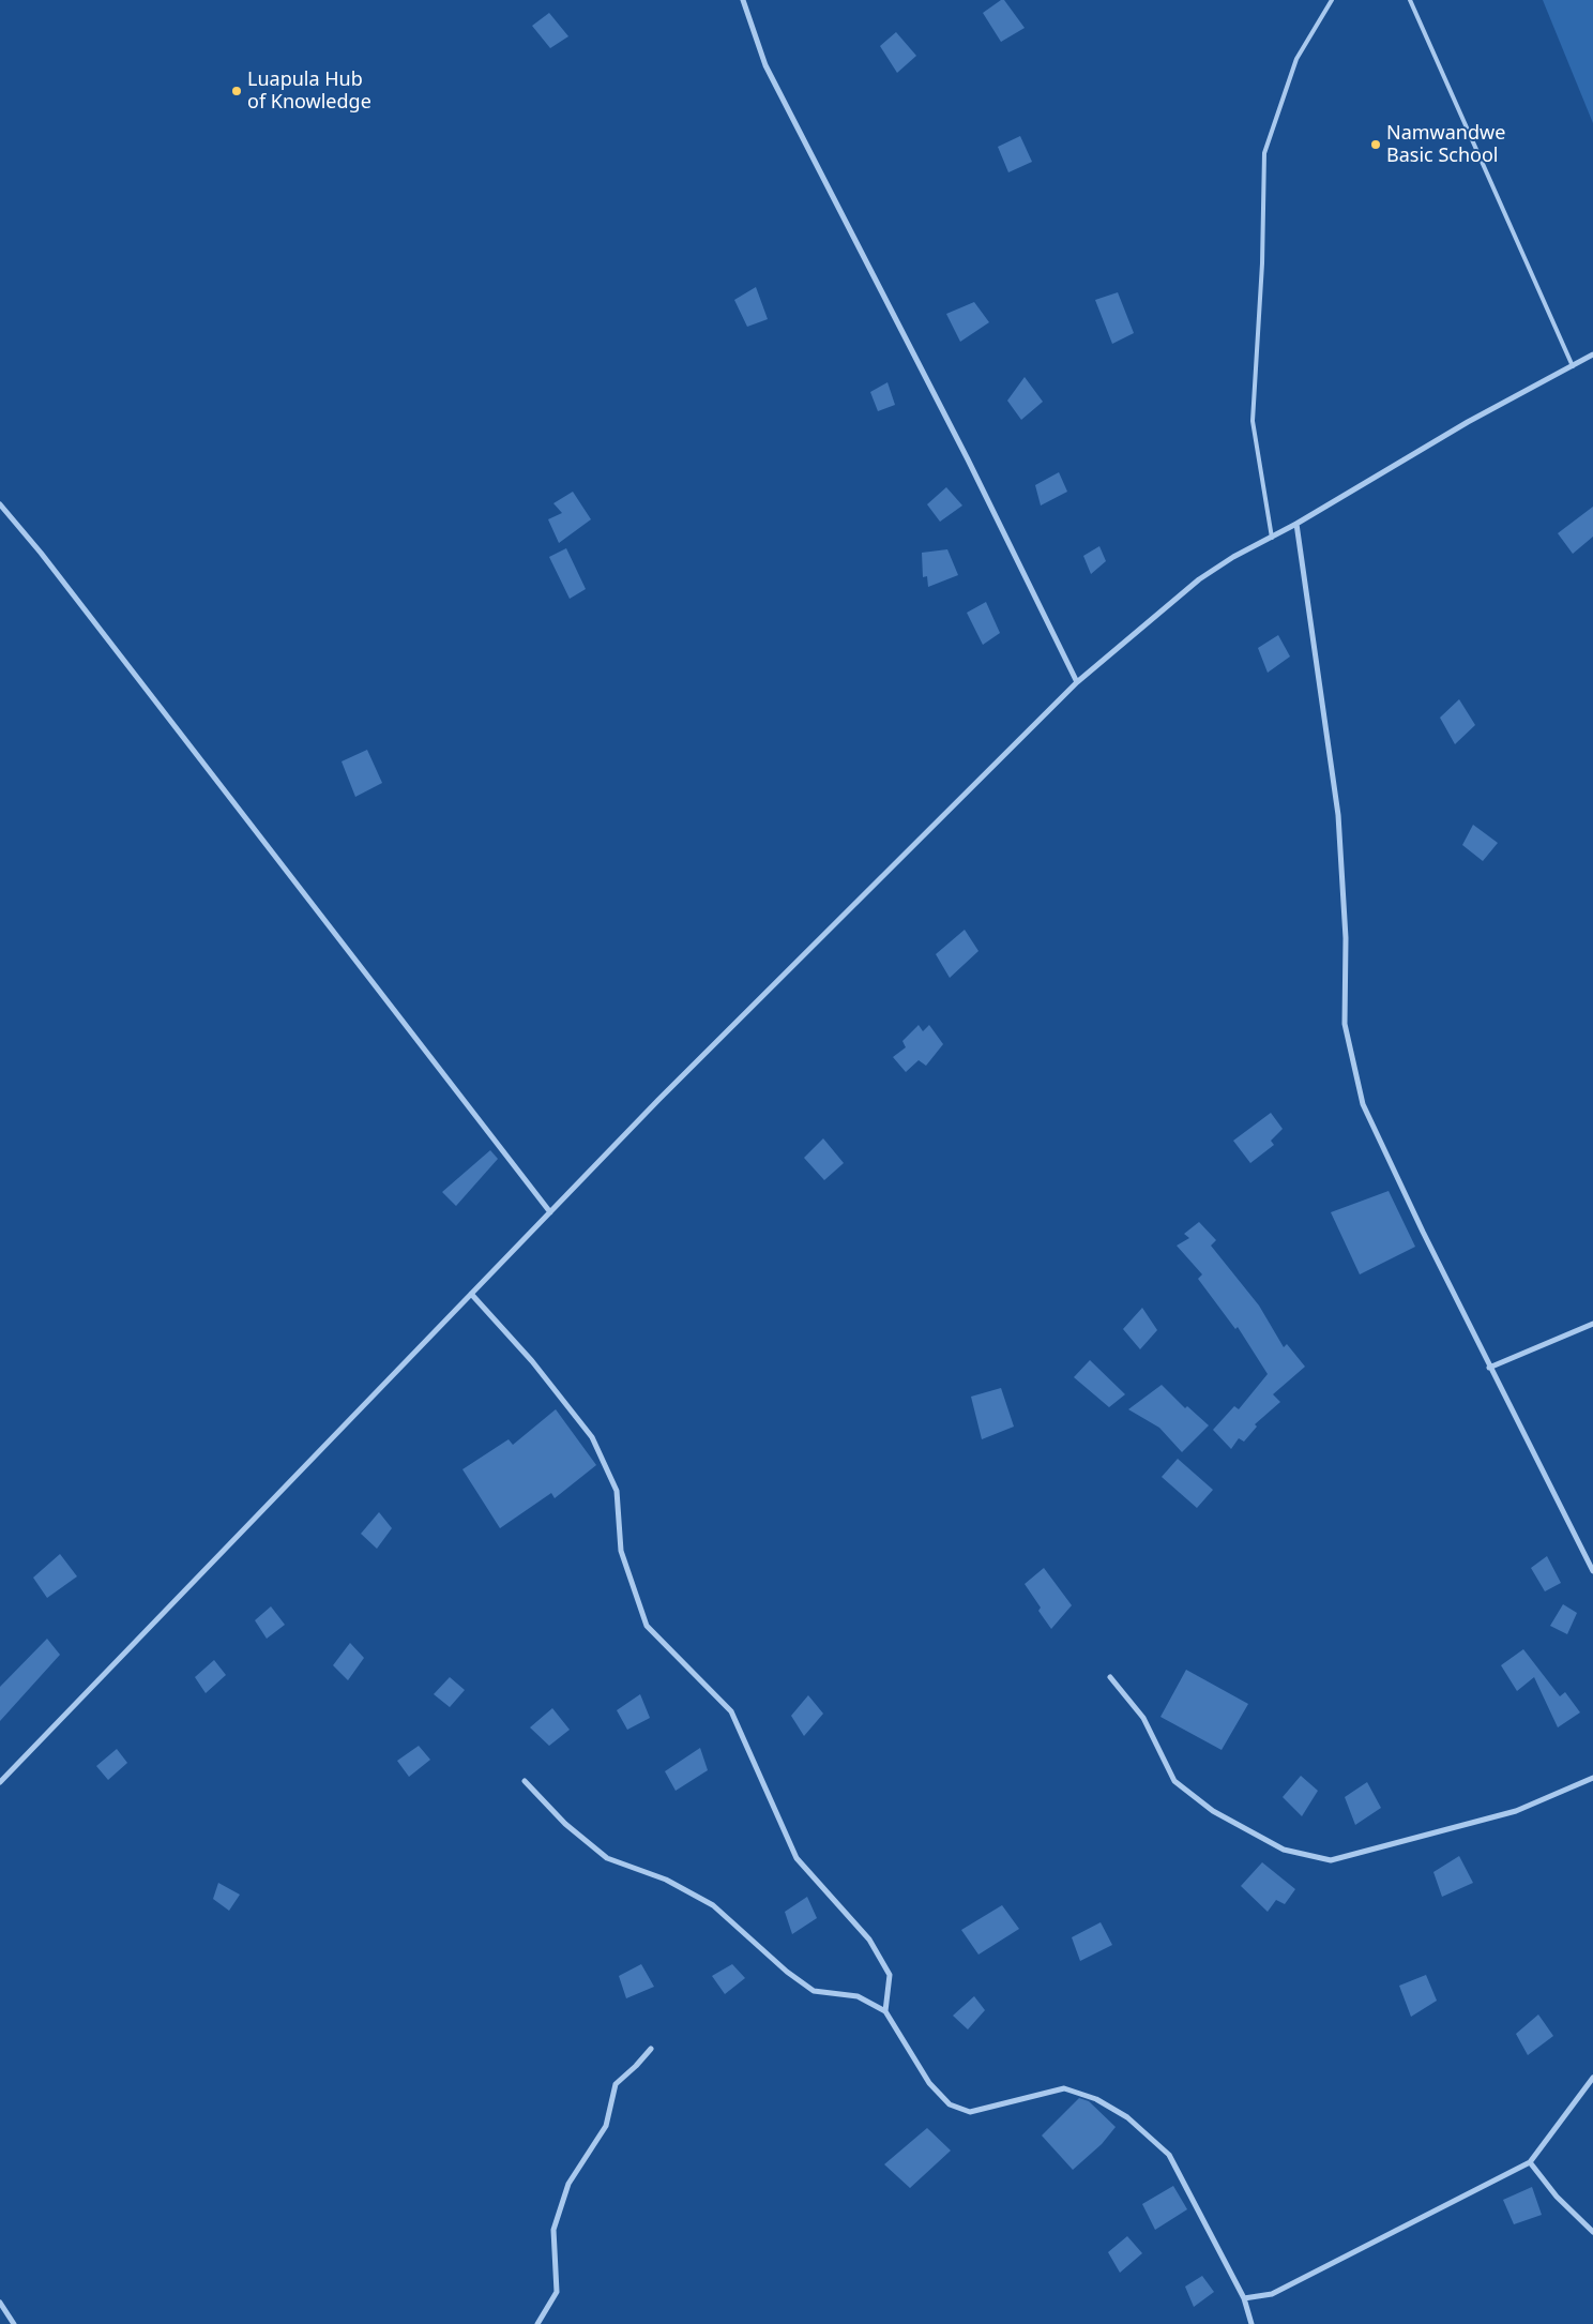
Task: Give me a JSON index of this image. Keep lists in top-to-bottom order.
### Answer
{
  "places": ["Luapula Hub of Knowledge", "Namwandwe Basic School"]
}
